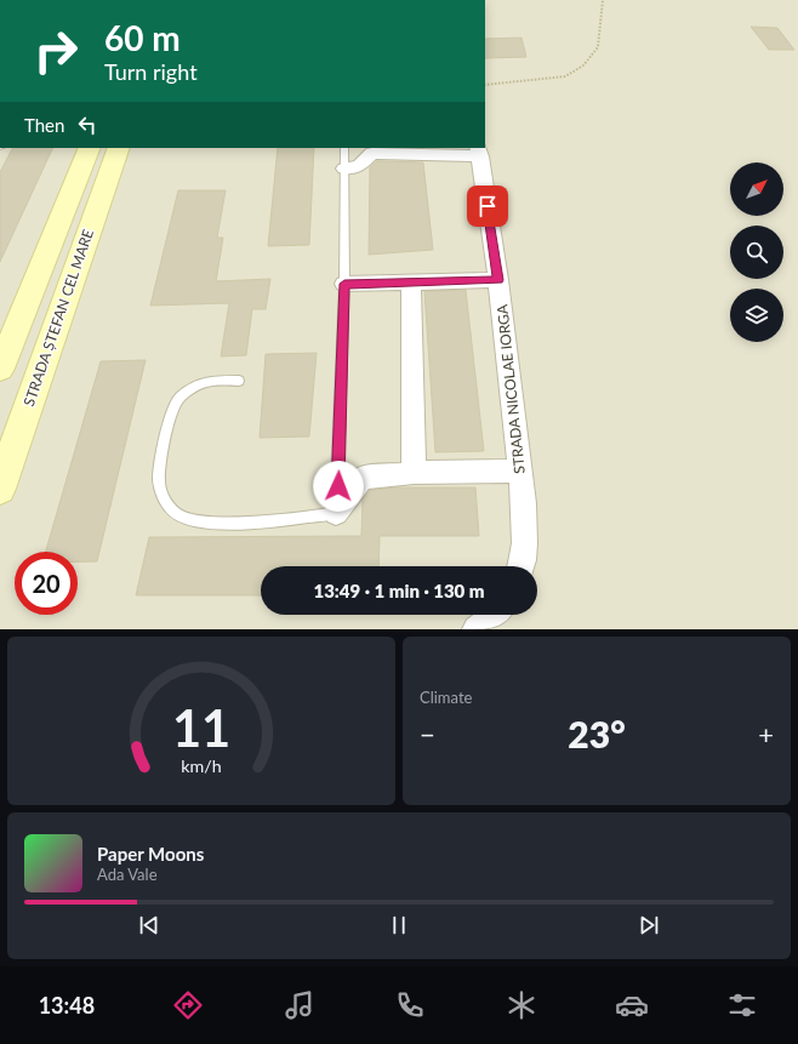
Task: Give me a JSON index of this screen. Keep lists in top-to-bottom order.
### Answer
{
  "streets": {
    "main road": ["STRADA ȘTEFAN CEL MARE"],
    "street": ["STRADA NICOLAE IORGA"]
  },
  "north": "top right",
  "page": {
    "turn": ["60 m", "Turn right"],
    "then": "Then",
    "limit": "20",
    "trip": "13:49 · 1 min · 130 m",
    "tile": "Climate",
    "heat": ["−", "23°", "+"],
    "song": ["Paper Moons", "Ada Vale"],
    "tabs": "13:48",
    "gauge": ["11", "km/h"]
  }
}
